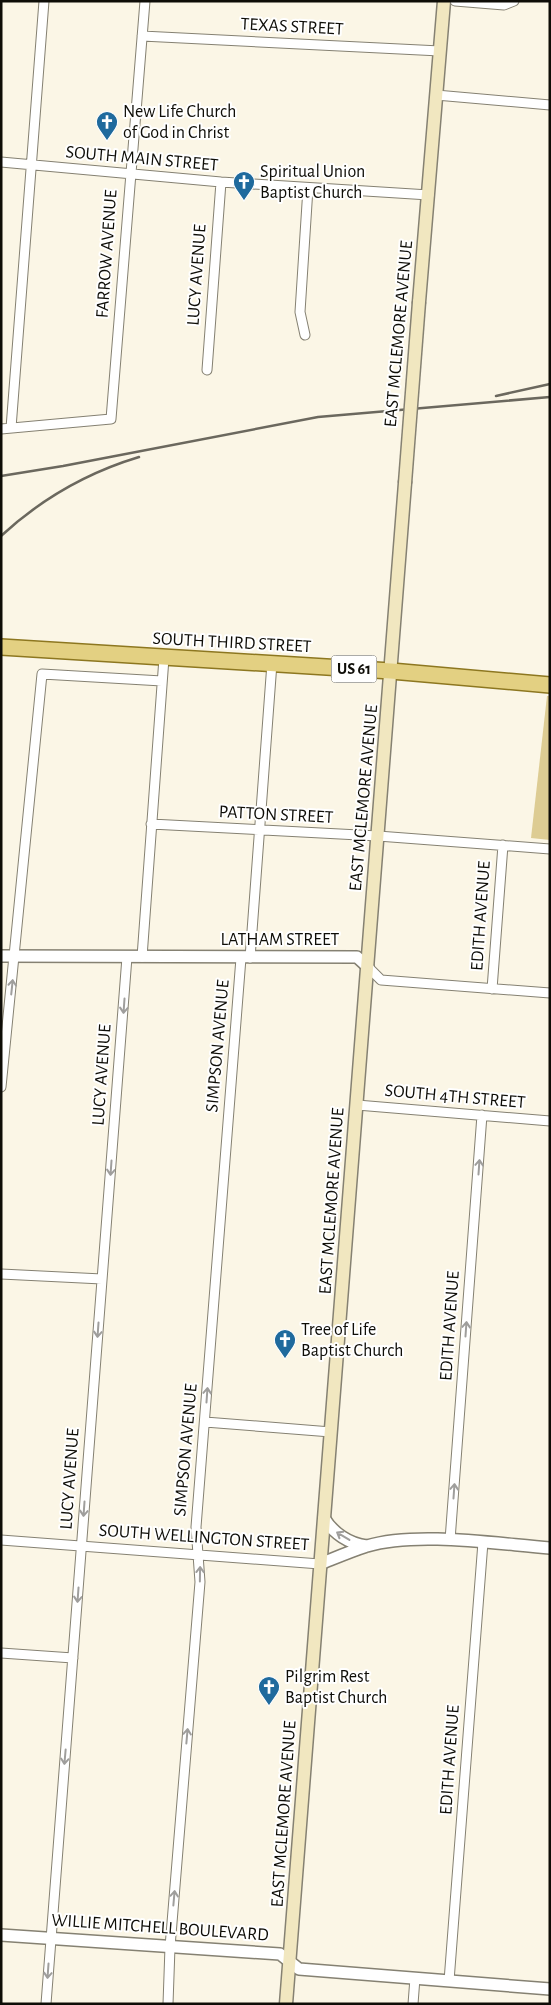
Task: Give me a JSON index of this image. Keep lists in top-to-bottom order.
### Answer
{
  "streets": {
    "main road": ["EAST MCLEMORE AVENUE", "SOUTH THIRD STREET", "US 61"],
    "street": [
      "TEXAS STREET",
      "SOUTH MAIN STREET",
      "FARROW AVENUE",
      "LUCY AVENUE",
      "PATTON STREET",
      "EDITH AVENUE",
      "LATHAM STREET",
      "SIMPSON AVENUE",
      "SOUTH 4TH STREET",
      "SOUTH WELLINGTON STREET",
      "WILLIE MITCHELL BOULEVARD"
    ]
  },
  "crossings": [
    ["TEXAS STREET", "FARROW AVENUE"],
    ["TEXAS STREET", "EAST MCLEMORE AVENUE"],
    ["SOUTH MAIN STREET", "FARROW AVENUE"],
    ["SOUTH MAIN STREET", "LUCY AVENUE"],
    ["SOUTH MAIN STREET", "EAST MCLEMORE AVENUE"],
    ["LUCY AVENUE", "LATHAM STREET"],
    ["LUCY AVENUE", "SOUTH WELLINGTON STREET"],
    ["LUCY AVENUE", "WILLIE MITCHELL BOULEVARD"],
    ["EAST MCLEMORE AVENUE", "SOUTH THIRD STREET"],
    ["EAST MCLEMORE AVENUE", "PATTON STREET"],
    ["EAST MCLEMORE AVENUE", "LATHAM STREET"],
    ["EAST MCLEMORE AVENUE", "SOUTH 4TH STREET"],
    ["EAST MCLEMORE AVENUE", "SOUTH WELLINGTON STREET"],
    ["EAST MCLEMORE AVENUE", "WILLIE MITCHELL BOULEVARD"],
    ["SOUTH THIRD STREET", "SIMPSON AVENUE"],
    ["PATTON STREET", "EDITH AVENUE"],
    ["PATTON STREET", "SIMPSON AVENUE"],
    ["EDITH AVENUE", "LATHAM STREET"],
    ["EDITH AVENUE", "SOUTH 4TH STREET"],
    ["EDITH AVENUE", "SOUTH WELLINGTON STREET"],
    ["EDITH AVENUE", "WILLIE MITCHELL BOULEVARD"],
    ["LATHAM STREET", "SIMPSON AVENUE"],
    ["SIMPSON AVENUE", "SOUTH WELLINGTON STREET"],
    ["SIMPSON AVENUE", "WILLIE MITCHELL BOULEVARD"]
  ],
  "one_way": ["LUCY AVENUE", "EDITH AVENUE", "SIMPSON AVENUE"],
  "places": {
    "church": [
      "New Life Church of God in Christ",
      "Spiritual Union Baptist Church",
      "Tree of Life Baptist Church",
      "Pilgrim Rest Baptist Church"
    ]
  }
}
